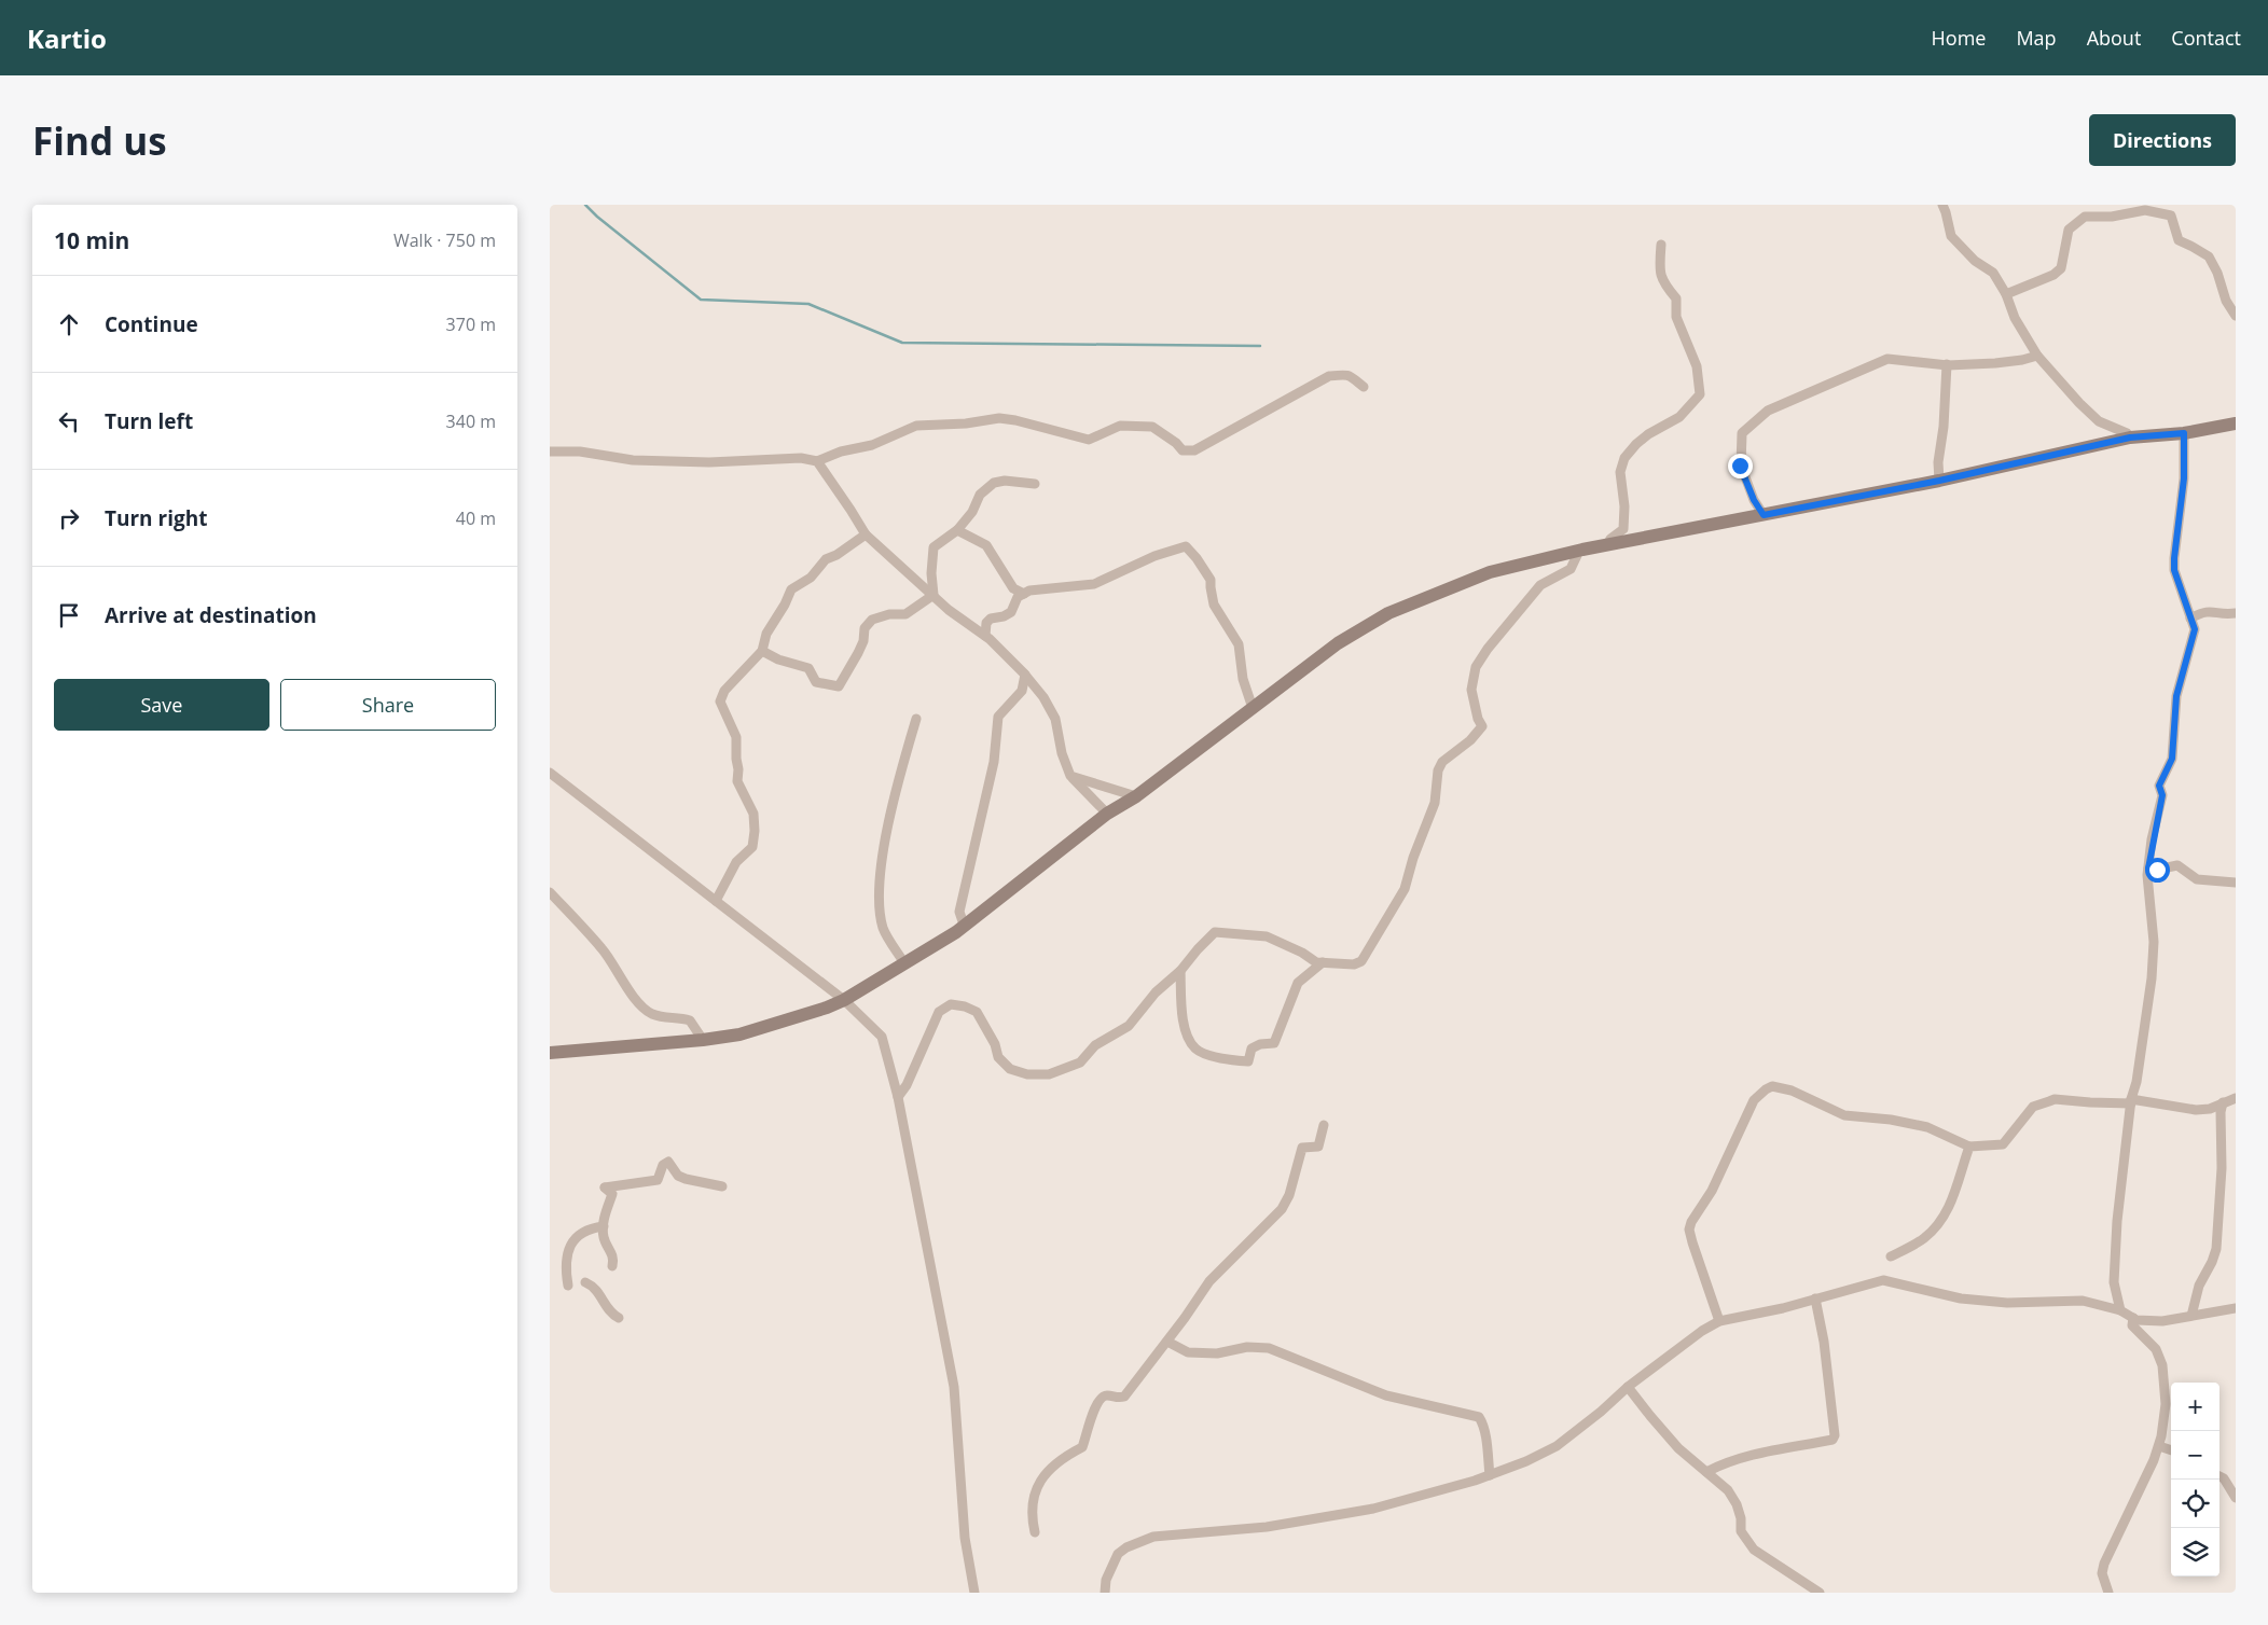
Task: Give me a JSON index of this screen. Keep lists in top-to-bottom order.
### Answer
{
  "page": {
    "header": "Kartio",
    "nav": [
      "Home",
      "Map",
      "About",
      "Contact"
    ],
    "buttons": [
      "Directions",
      ["Save", "Share"]
    ],
    "title": "Find us",
    "heading": ["10 min", "Walk · 750 m"],
    "list": [
      ["Continue", "370 m"],
      ["Turn left", "340 m"],
      ["Turn right", "40 m"],
      "Arrive at destination"
    ],
    "map_buttons": ["+", "−"]
  }
}
